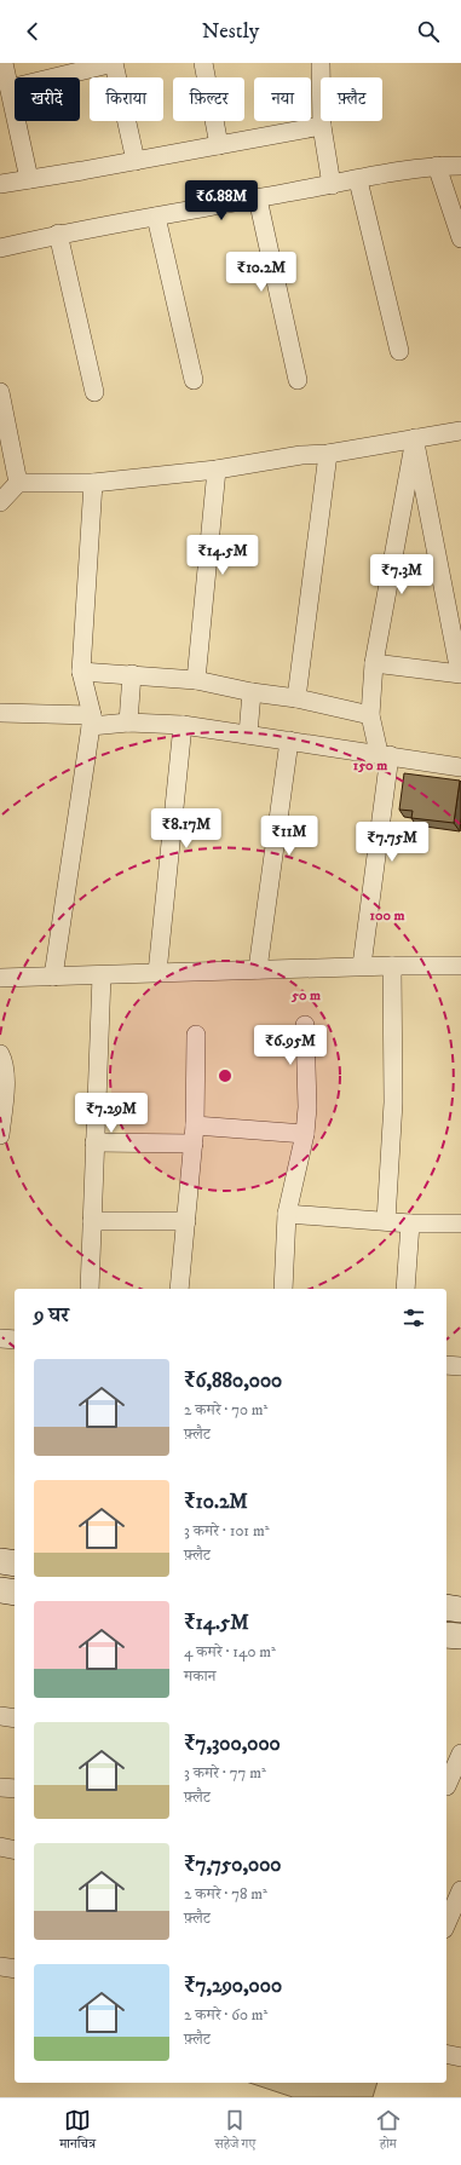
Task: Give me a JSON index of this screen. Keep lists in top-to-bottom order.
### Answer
{
  "page": {
    "header": "Nestly",
    "chip": [
      "खरीदें",
      "किराया",
      "फ़िल्टर",
      "नया",
      "फ़्लैट"
    ],
    "price": [
      "₹6.88M",
      "₹10.2M",
      "₹14.5M",
      "₹7.3M",
      "₹8.17M",
      "₹11M",
      "₹7.75M",
      "₹6.95M",
      "₹7.29M"
    ],
    "heading": "9 घर",
    "list": [
      {
        "name": "₹6,880,000",
        "note": "2 कमरे · 70 m² · फ़्लैट"
      },
      {
        "name": "₹10.2M",
        "note": "3 कमरे · 101 m² · फ़्लैट"
      },
      {
        "name": "₹14.5M",
        "note": "4 कमरे · 140 m² · मकान"
      },
      {
        "name": "₹7,300,000",
        "note": "3 कमरे · 77 m² · फ़्लैट"
      },
      {
        "name": "₹7,750,000",
        "note": "2 कमरे · 78 m² · फ़्लैट"
      },
      {
        "name": "₹7,290,000",
        "note": "2 कमरे · 60 m² · फ़्लैट"
      }
    ],
    "tabs": ["मानचित्र", "सहेजे गए", "होम"]
  },
  "rings": ["150 m", "100 m", "50 m"]
}
